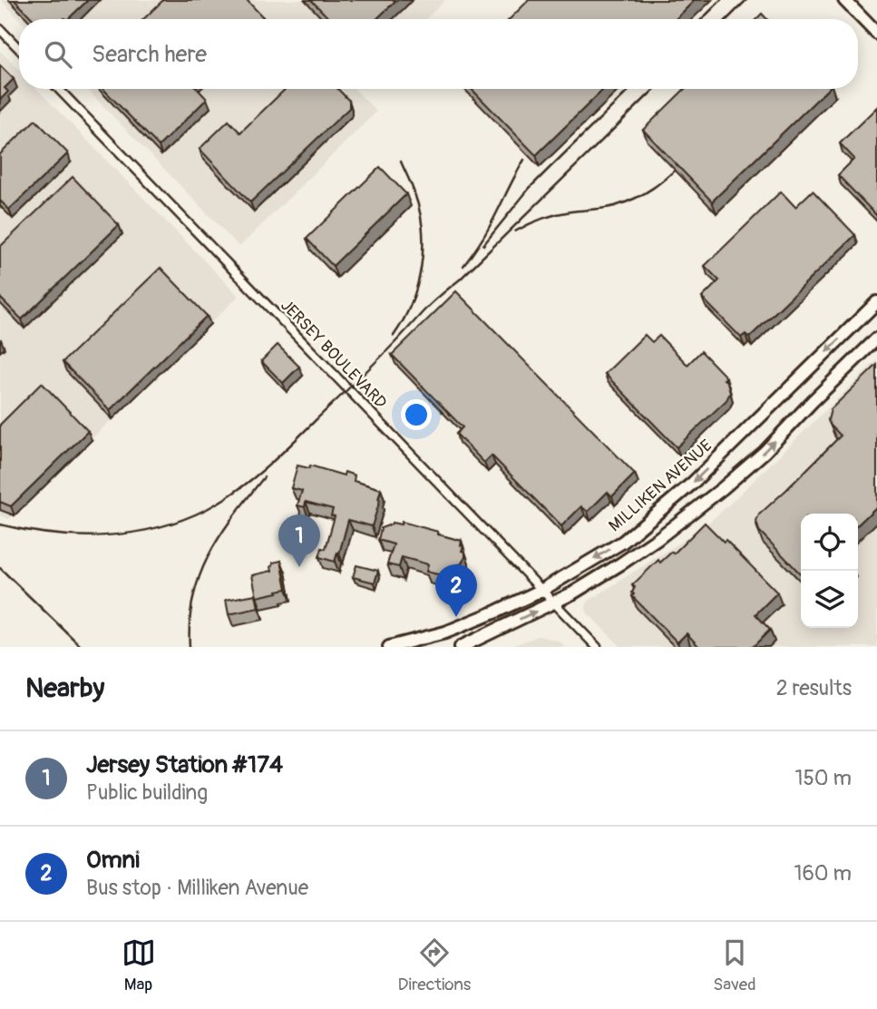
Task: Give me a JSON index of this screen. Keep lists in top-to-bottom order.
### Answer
{
  "streets": {
    "main road": ["MILLIKEN AVENUE"],
    "street": ["JERSEY BOULEVARD"]
  },
  "crossings": [
    ["JERSEY BOULEVARD", "MILLIKEN AVENUE"]
  ],
  "page": {
    "search": "Search here",
    "pins": ["1", "2"],
    "heading": ["Nearby", "2 results"],
    "list": [
      {
        "mark": "1",
        "name": "Jersey Station #174",
        "note": "Public building",
        "value": "150 m"
      },
      {
        "mark": "2",
        "name": "Omni",
        "note": "Bus stop · Milliken Avenue",
        "value": "160 m"
      }
    ],
    "nav": ["Map", "Directions", "Saved"]
  }
}
